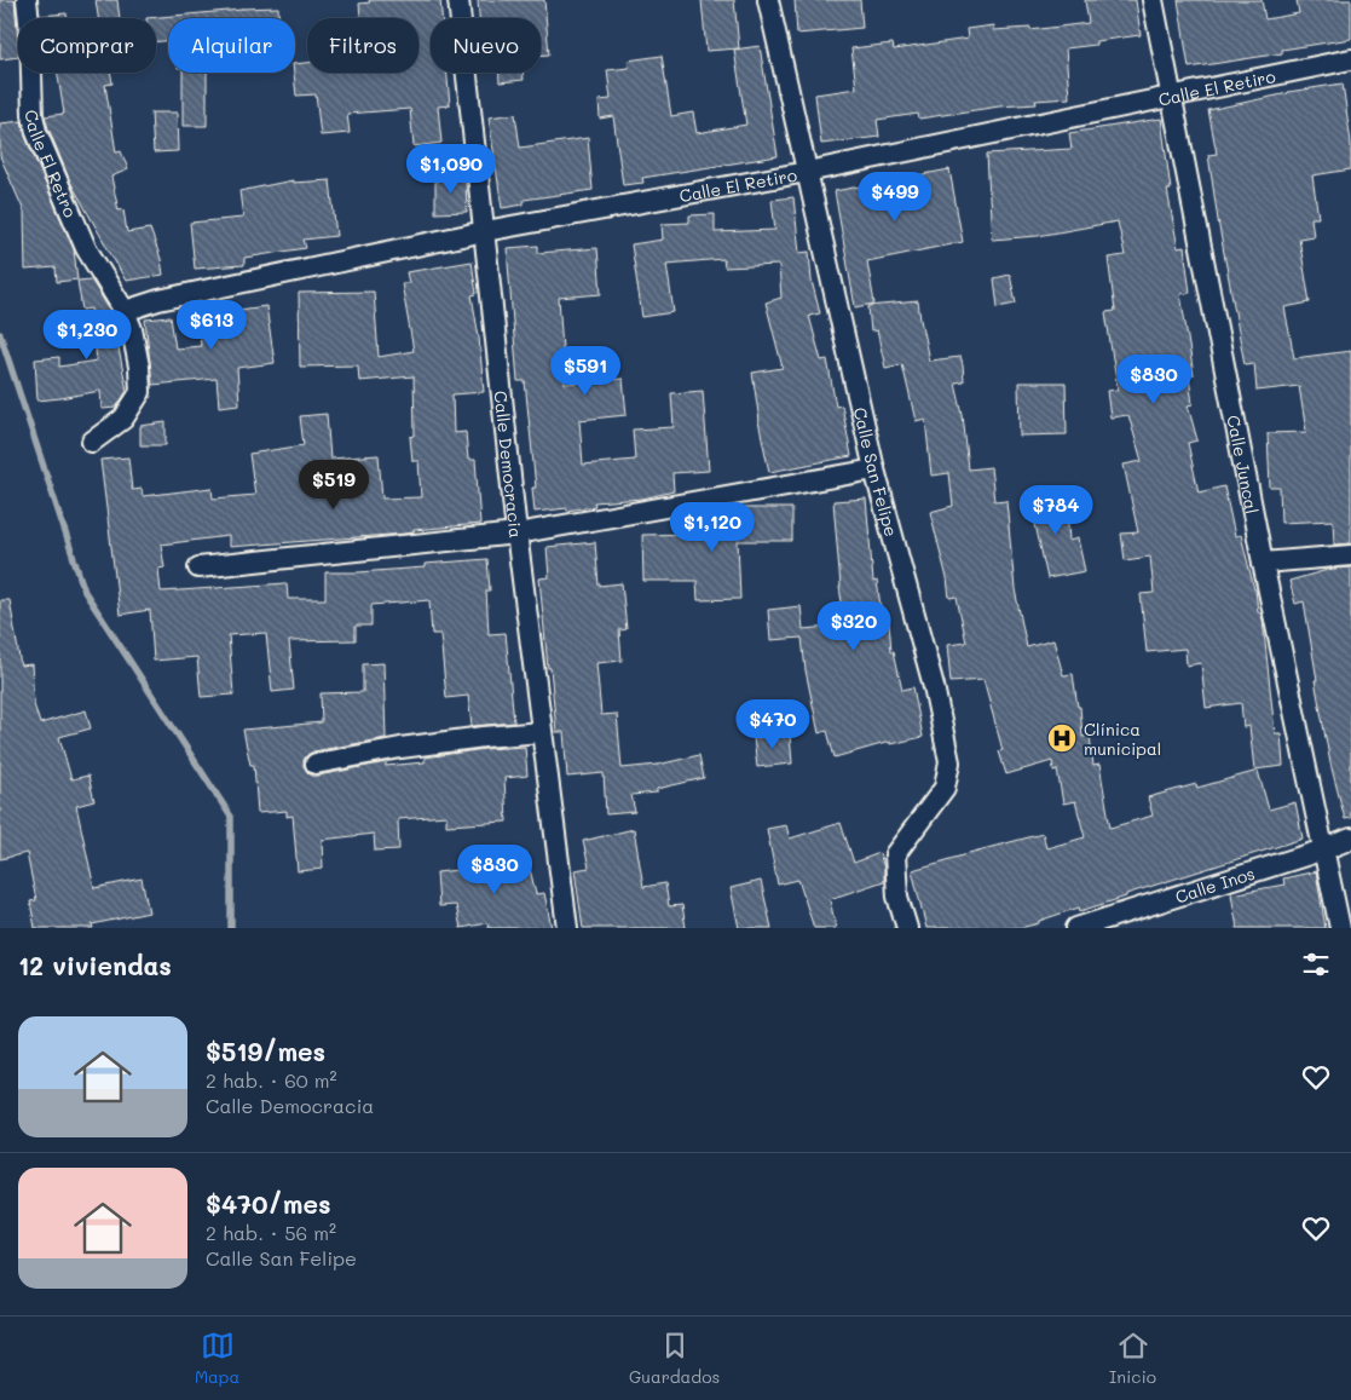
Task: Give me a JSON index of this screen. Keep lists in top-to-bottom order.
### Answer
{
  "streets": {
    "street": [
      "Calle El Retiro",
      "Calle El Retro",
      "Calle Democracia",
      "Calle Juncal",
      "Calle San Felipe",
      "Calle Inos"
    ]
  },
  "crossings": [
    ["Calle El Retiro", "Calle El Retro"],
    ["Calle El Retiro", "Calle Democracia"],
    ["Calle El Retiro", "Calle Juncal"],
    ["Calle El Retiro", "Calle San Felipe"],
    ["Calle Juncal", "Calle Inos"]
  ],
  "places": {
    "hospital": ["Clínica municipal"]
  },
  "page": {
    "chip": [
      "Comprar",
      "Alquilar",
      "Filtros",
      "Nuevo"
    ],
    "price": [
      "$1,090",
      "$499",
      "$613",
      "$1,230",
      "$591",
      "$830",
      "$519",
      "$784",
      "$1,120",
      "$320",
      "$470",
      "$830"
    ],
    "heading": "12 viviendas",
    "list": [
      {
        "name": "$519/mes",
        "note": "2 hab. · 60 m² · Calle Democracia"
      },
      {
        "name": "$470/mes",
        "note": "2 hab. · 56 m² · Calle San Felipe"
      }
    ],
    "tabs": ["Mapa", "Guardados", "Inicio"]
  }
}
